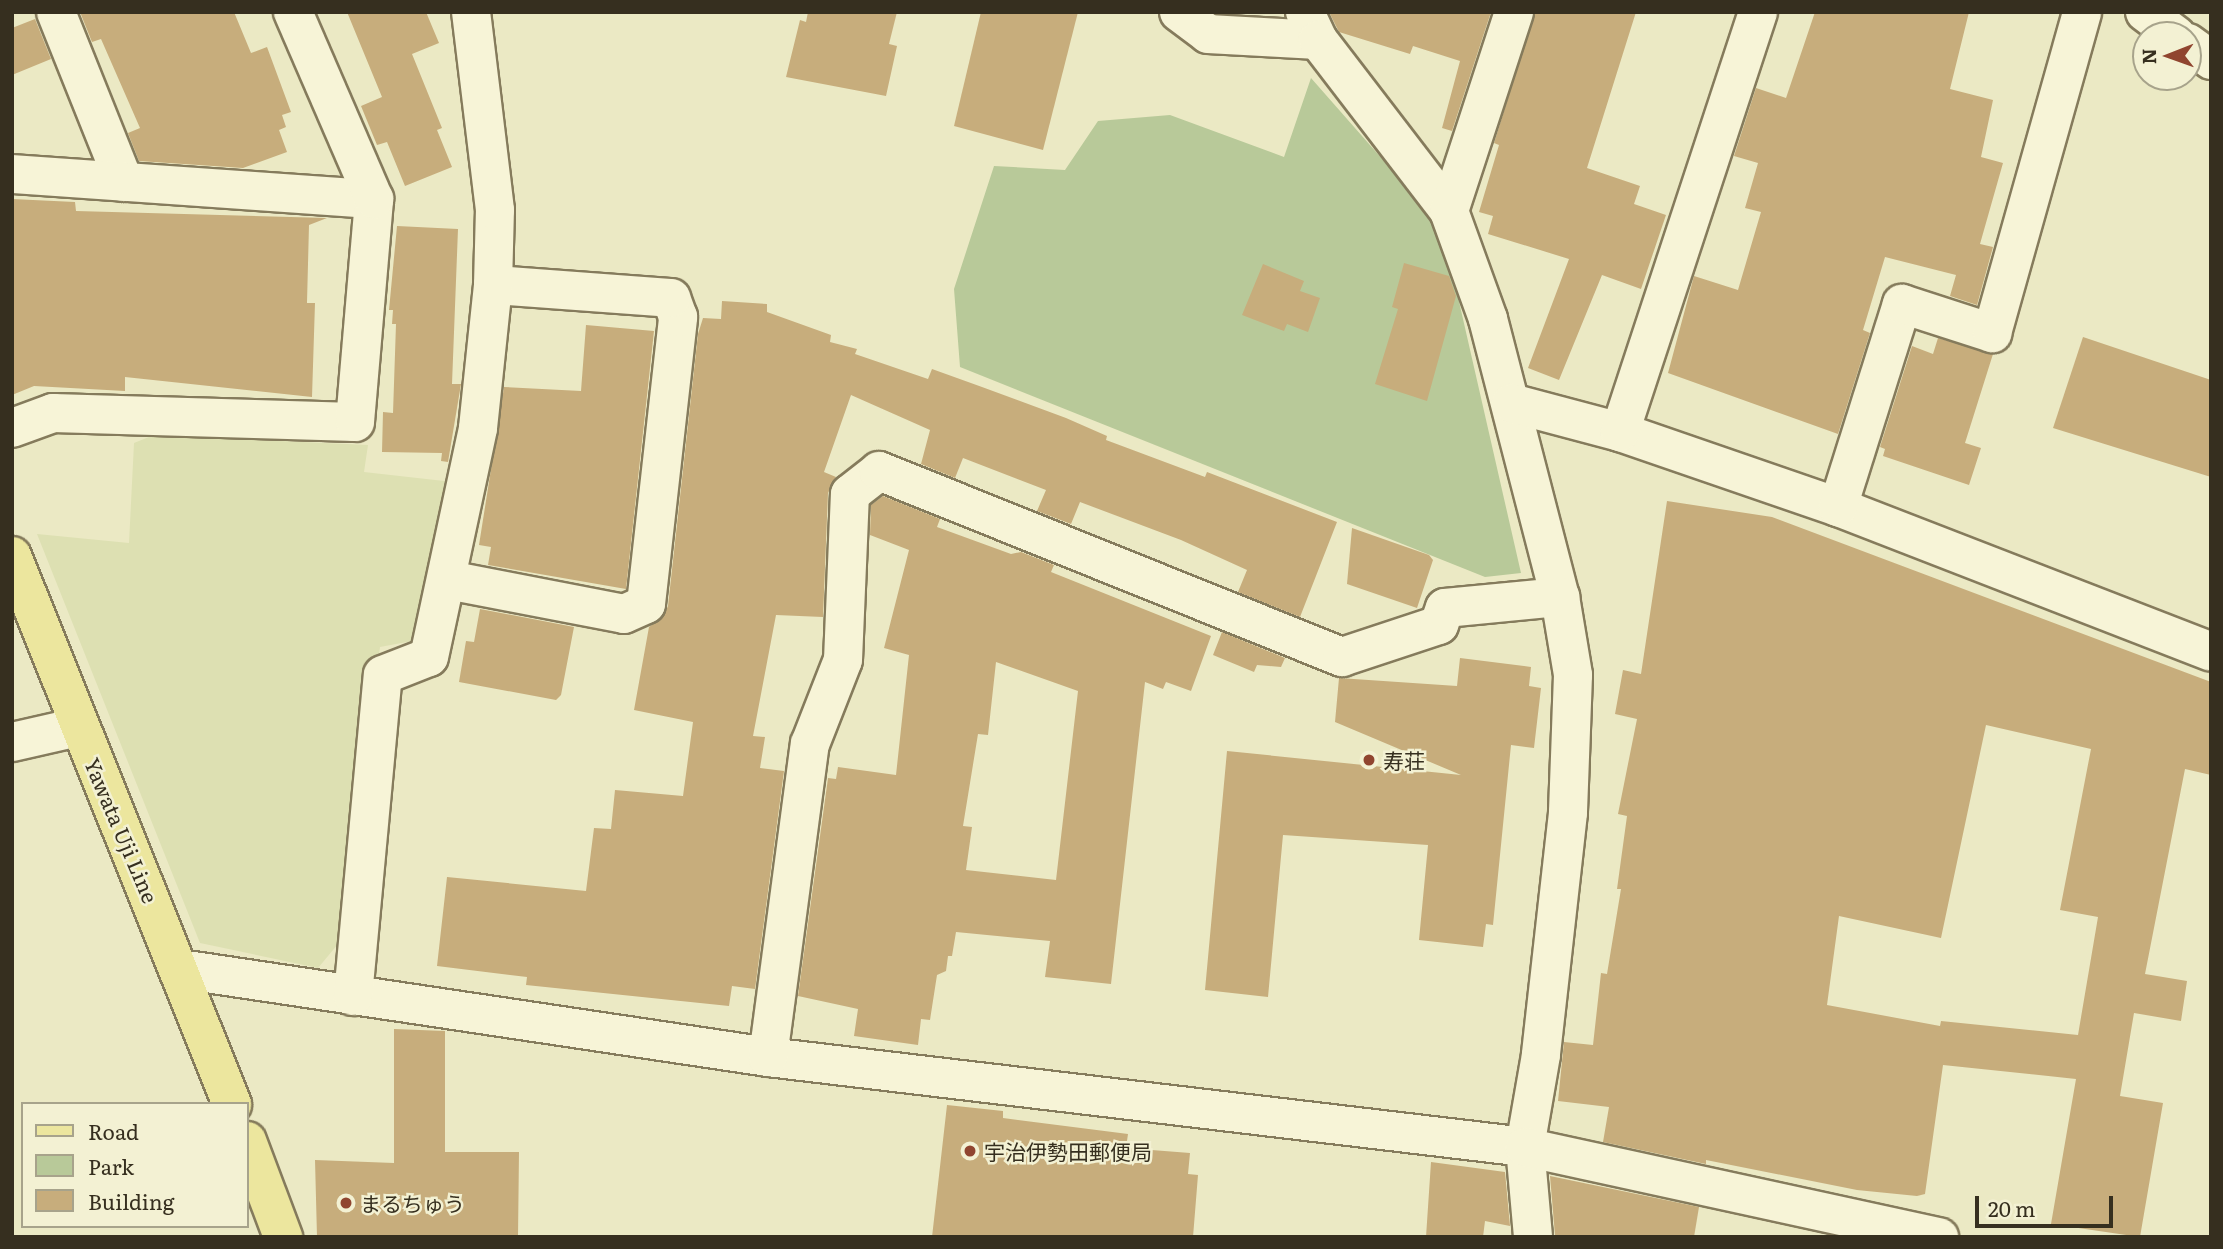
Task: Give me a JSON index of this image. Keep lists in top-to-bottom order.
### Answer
{
  "streets": {
    "main road": ["Yawata Uji Line"]
  },
  "places": ["寿荘", "宇治伊勢田郵便局", "まるちゅう"],
  "legend": ["Road", "Park", "Building"],
  "scale_bar": "20 m",
  "north": "left"
}
